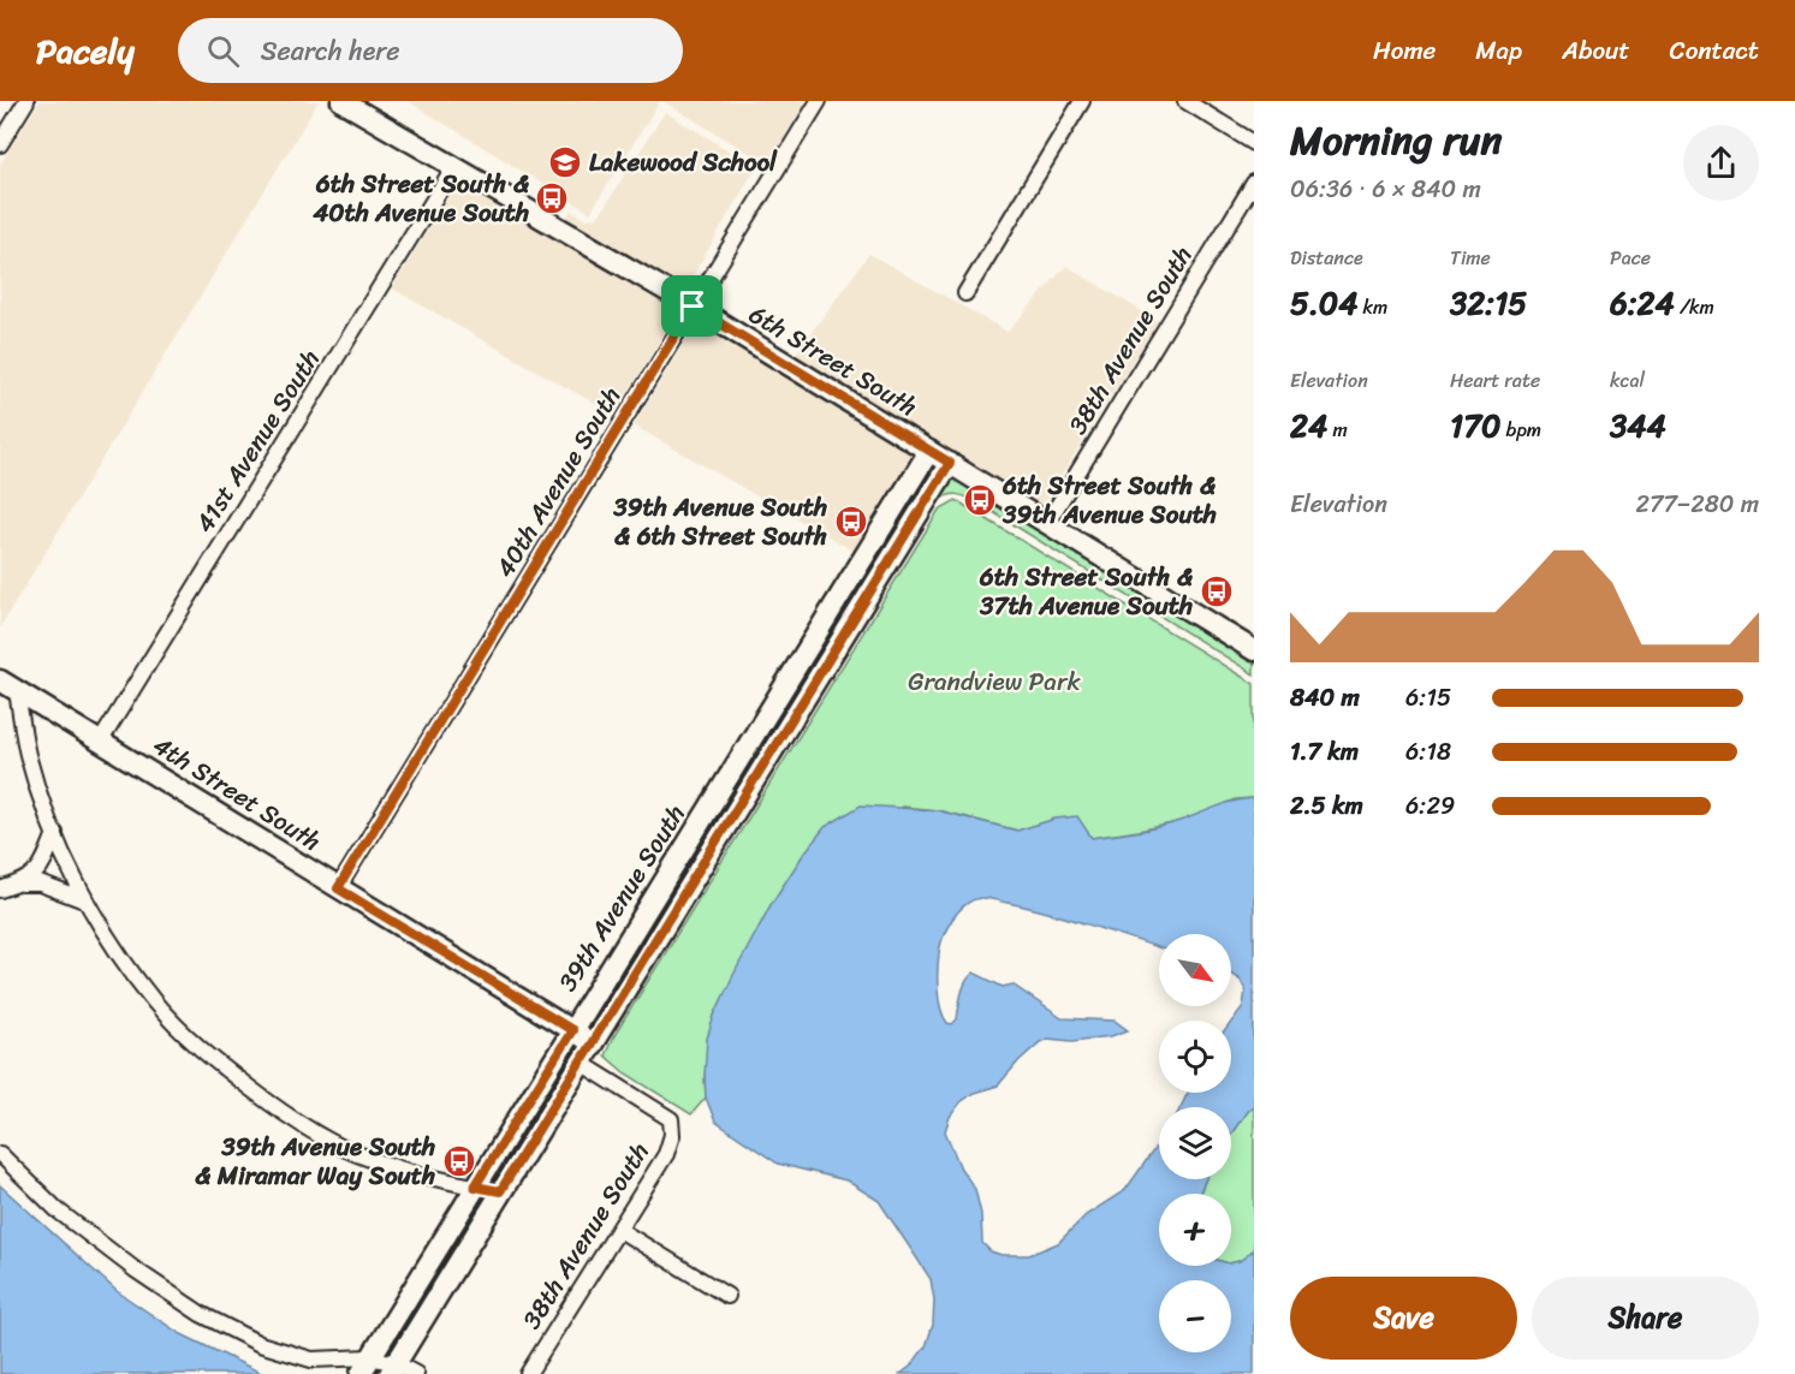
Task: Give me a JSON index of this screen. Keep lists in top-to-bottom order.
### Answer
{
  "streets": {
    "street": [
      "38th Avenue South",
      "6th Street South",
      "41st Avenue South",
      "40th Avenue South",
      "4th Street South",
      "39th Avenue South"
    ]
  },
  "crossings": [
    ["38th Avenue South", "6th Street South"],
    ["38th Avenue South", "39th Avenue South"],
    ["6th Street South", "41st Avenue South"],
    ["6th Street South", "40th Avenue South"],
    ["6th Street South", "39th Avenue South"],
    ["41st Avenue South", "4th Street South"],
    ["40th Avenue South", "4th Street South"],
    ["4th Street South", "39th Avenue South"]
  ],
  "parks": ["Grandview Park"],
  "places": {
    "school or university": ["Lakewood School"],
    "bus stop": [
      "6th Street South & 40th Avenue South",
      "6th Street South & 39th Avenue South",
      "39th Avenue South & 6th Street South",
      "6th Street South & 37th Avenue South",
      "39th Avenue South & Miramar Way South"
    ]
  },
  "north": "bottom right",
  "page": {
    "header": "Pacely",
    "search": "Search here",
    "nav": [
      "Home",
      "Map",
      "About",
      "Contact"
    ],
    "heading": ["Morning run", "06:36 · 6 × 840 m"],
    "stats": [
      ["Distance", "5.04 km"],
      ["Time", "32:15"],
      ["Pace", "6:24 /km"],
      ["Elevation", "24 m"],
      ["Heart rate", "170 bpm"],
      ["kcal", "344"]
    ],
    "chart": ["Elevation", "277–280 m"],
    "list": [
      {
        "name": "840 m",
        "note": "6:15"
      },
      {
        "name": "1.7 km",
        "note": "6:18"
      },
      {
        "name": "2.5 km",
        "note": "6:29"
      }
    ],
    "map_buttons": ["+", "−"],
    "buttons": ["Save", "Share"]
  }
}
